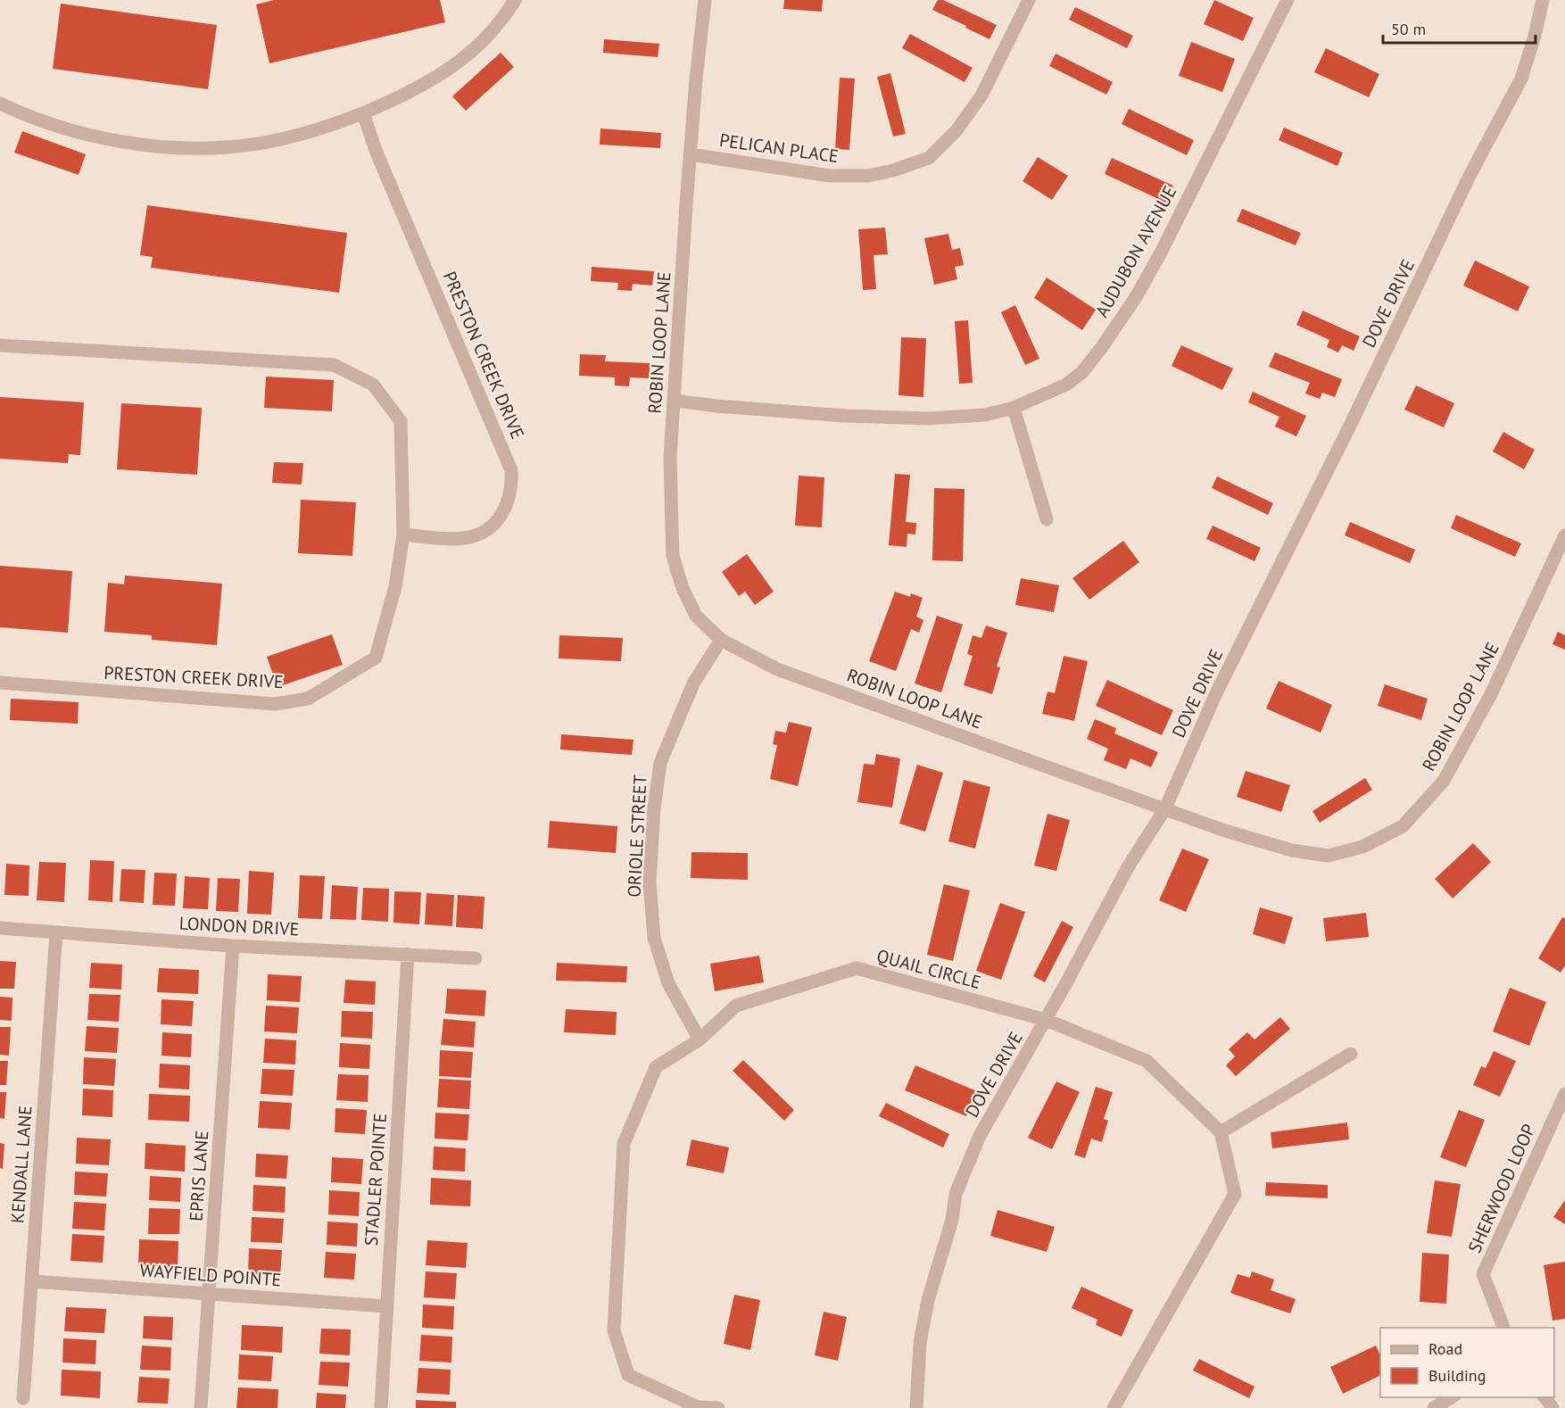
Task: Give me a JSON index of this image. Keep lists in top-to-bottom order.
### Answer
{
  "streets": {
    "street": [
      "PELICAN PLACE",
      "AUDUBON AVENUE",
      "DOVE DRIVE",
      "ROBIN LOOP LANE",
      "PRESTON CREEK DRIVE",
      "ORIOLE STREET",
      "LONDON DRIVE",
      "QUAIL CIRCLE",
      "KENDALL LANE",
      "EPRIS LANE",
      "STADLER POINTE",
      "SHERWOOD LOOP",
      "WAYFIELD POINTE"
    ]
  },
  "crossings": [
    ["PELICAN PLACE", "ROBIN LOOP LANE"],
    ["AUDUBON AVENUE", "ROBIN LOOP LANE"],
    ["DOVE DRIVE", "ROBIN LOOP LANE"],
    ["DOVE DRIVE", "QUAIL CIRCLE"],
    ["ROBIN LOOP LANE", "ORIOLE STREET"],
    ["ORIOLE STREET", "QUAIL CIRCLE"],
    ["LONDON DRIVE", "KENDALL LANE"],
    ["LONDON DRIVE", "EPRIS LANE"],
    ["LONDON DRIVE", "STADLER POINTE"],
    ["KENDALL LANE", "WAYFIELD POINTE"],
    ["EPRIS LANE", "WAYFIELD POINTE"],
    ["STADLER POINTE", "WAYFIELD POINTE"]
  ],
  "legend": ["Road", "Building"],
  "scale_bar": "50 m"
}
